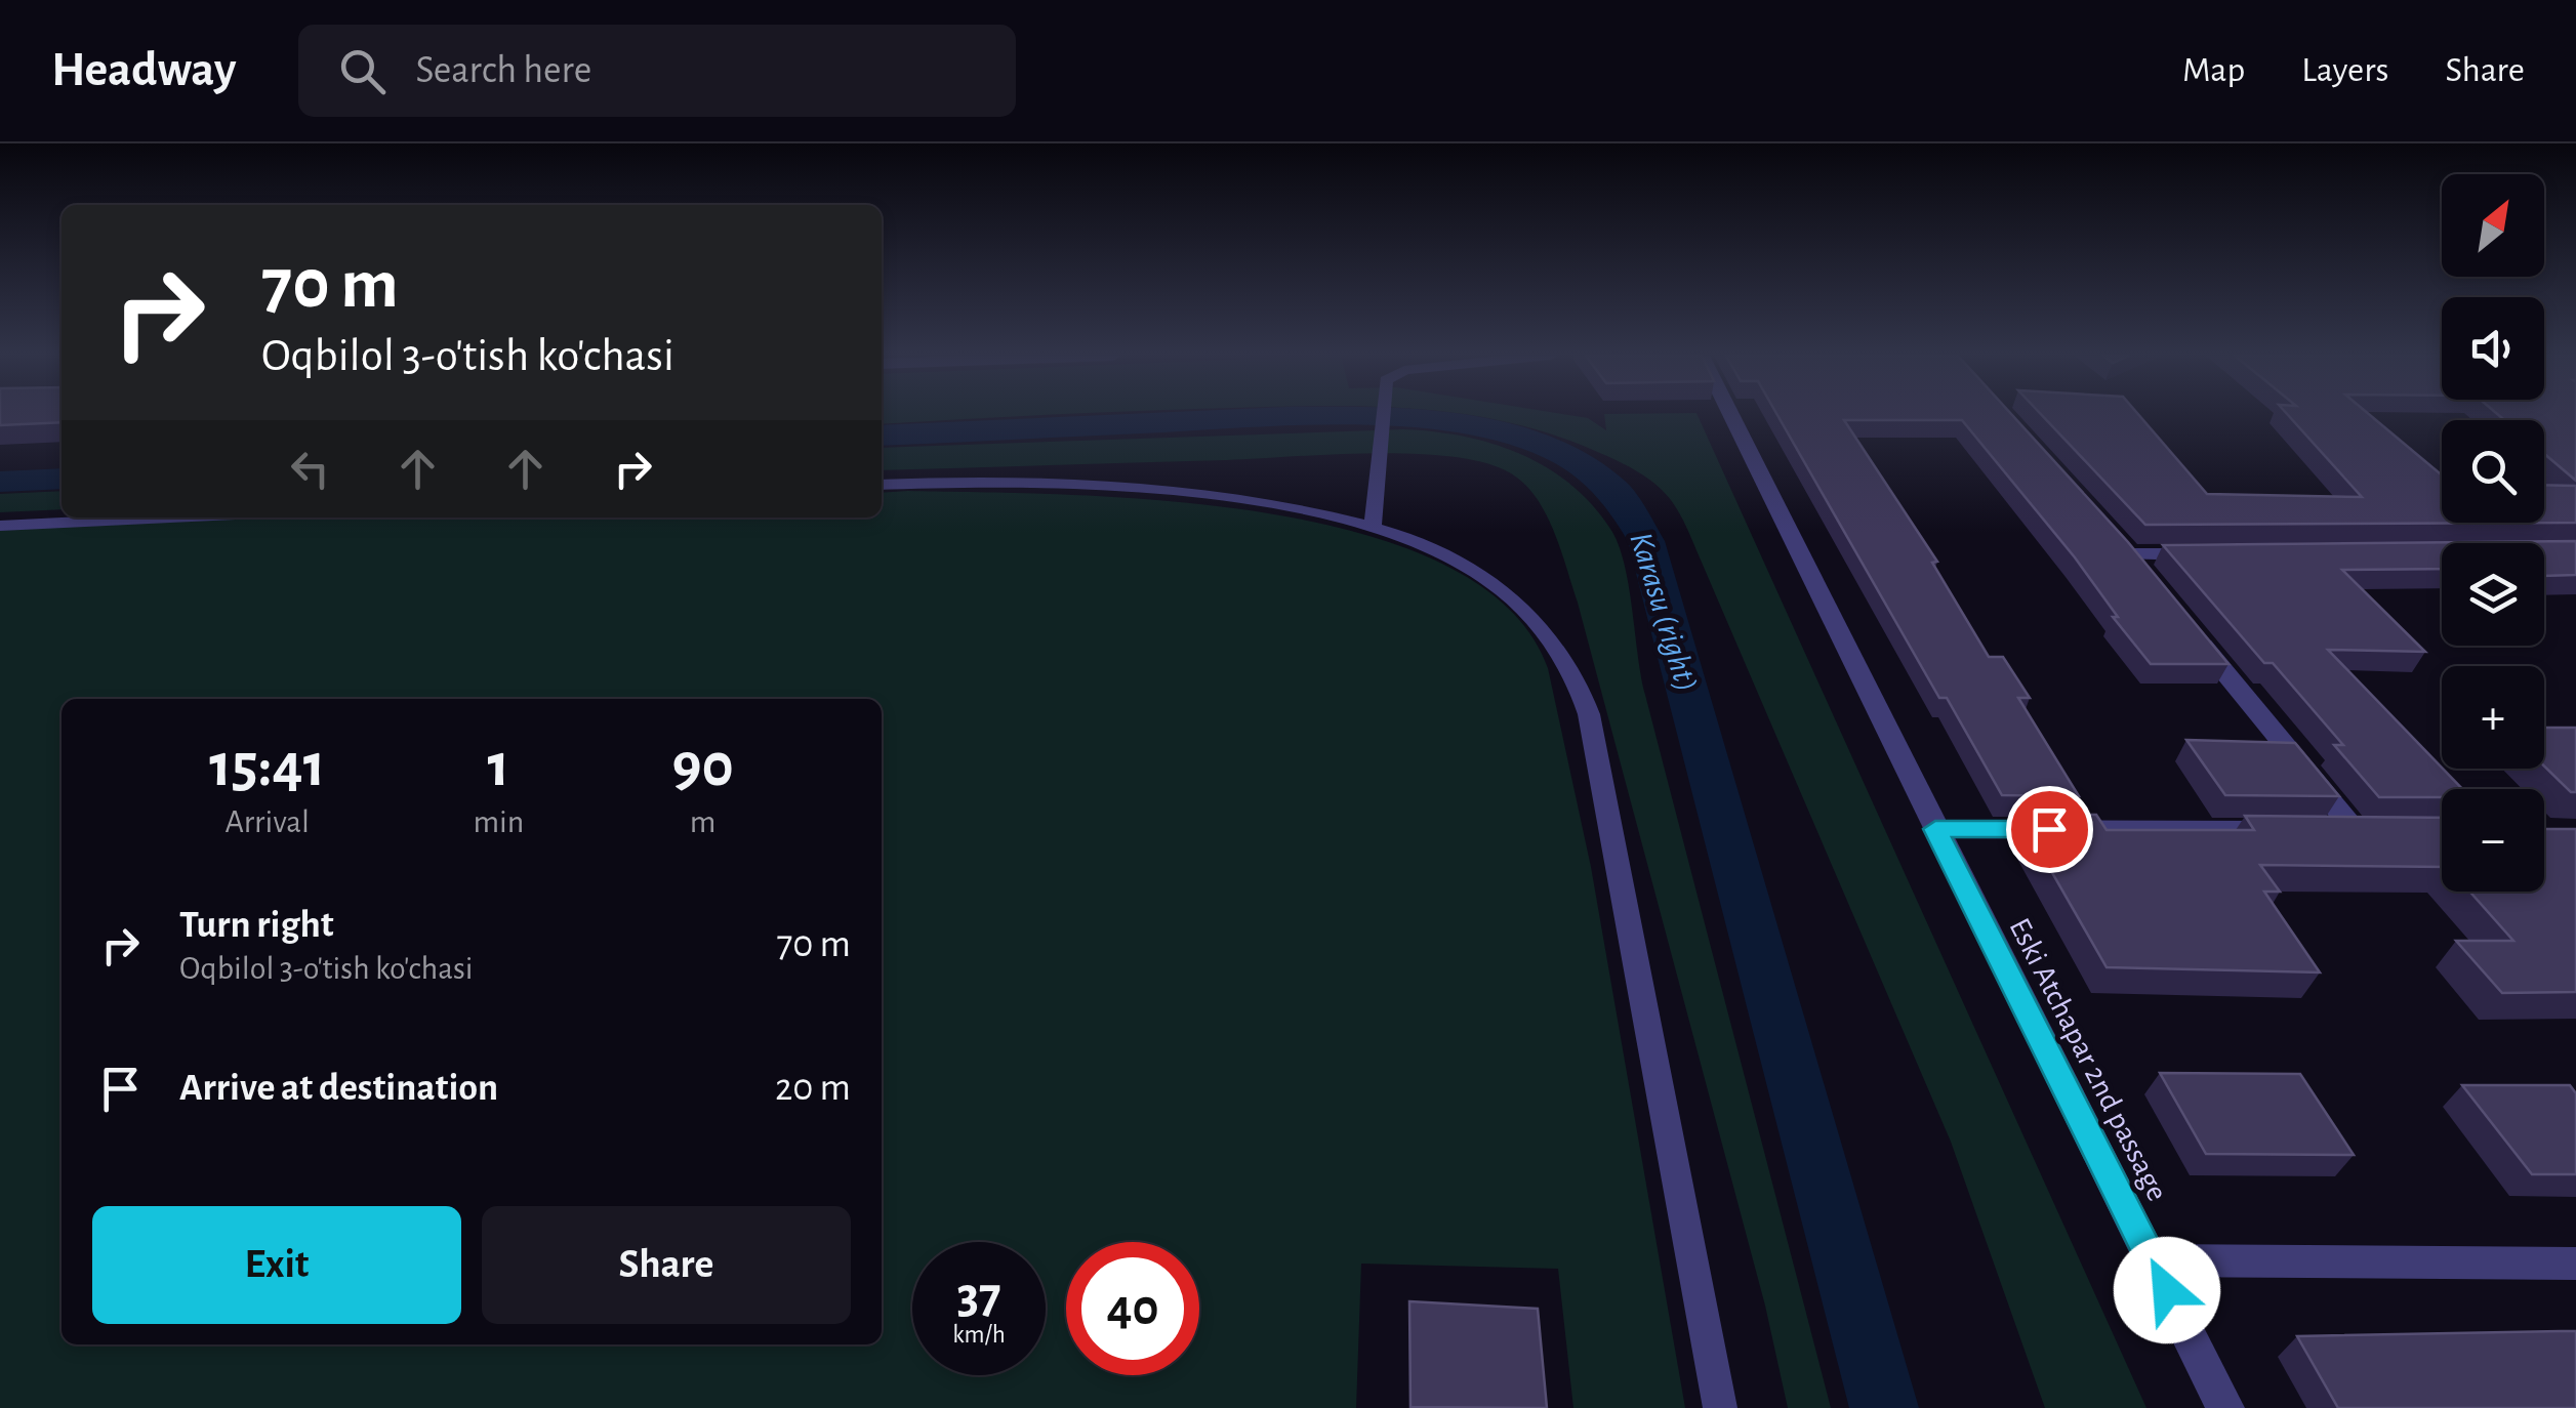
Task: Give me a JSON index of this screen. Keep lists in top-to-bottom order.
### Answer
{
  "streets": {
    "street": ["Eski Atchapar 2nd passage"]
  },
  "water": ["Karasu (right)"],
  "north": "top right",
  "page": {
    "header": "Headway",
    "search": "Search here",
    "nav": ["Map", "Layers", "Share"],
    "map_buttons": ["+", "−"],
    "turn": ["70 m", "Oqbilol 3-o'tish ko'chasi"],
    "eta": [
      "15:41",
      "Arrival",
      "1",
      "min",
      "90",
      "m"
    ],
    "list": [
      {
        "name": "Turn right",
        "note": "Oqbilol 3-o'tish ko'chasi",
        "value": "70 m"
      },
      {
        "name": "Arrive at destination",
        "value": "20 m"
      }
    ],
    "buttons": ["Exit", "Share"],
    "speed": "37 km/h",
    "limit": "40"
  }
}
